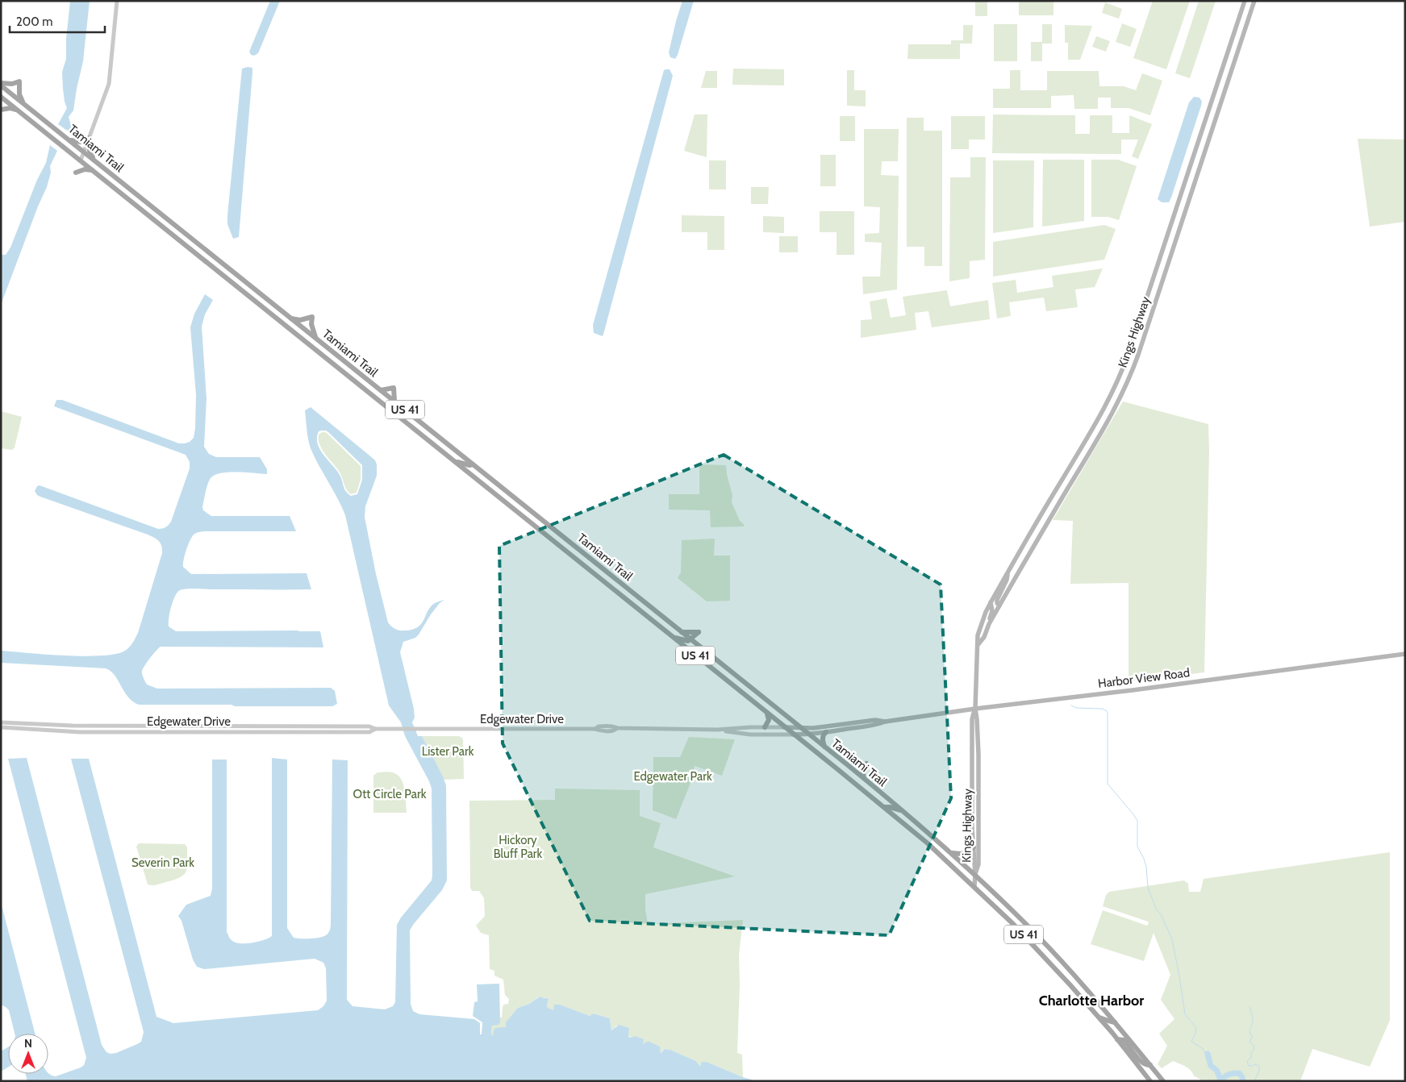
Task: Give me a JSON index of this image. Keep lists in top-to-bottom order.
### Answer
{
  "streets": {
    "main road": [
      "Tamiami Trail",
      "Kings Highway",
      "US 41",
      "Harbor View Road"
    ],
    "street": ["Edgewater Drive"]
  },
  "crossings": [
    ["Tamiami Trail", "Kings Highway"],
    ["Tamiami Trail", "Harbor View Road"],
    ["Tamiami Trail", "Edgewater Drive"],
    ["Kings Highway", "Harbor View Road"],
    ["Harbor View Road", "Edgewater Drive"]
  ],
  "districts": ["Charlotte Harbor"],
  "parks": [
    "Lister Park",
    "Edgewater Park",
    "Ott Circle Park",
    "Hickory Bluff Park",
    "Severin Park"
  ],
  "scale_bar": "200 m",
  "north": "top"
}
